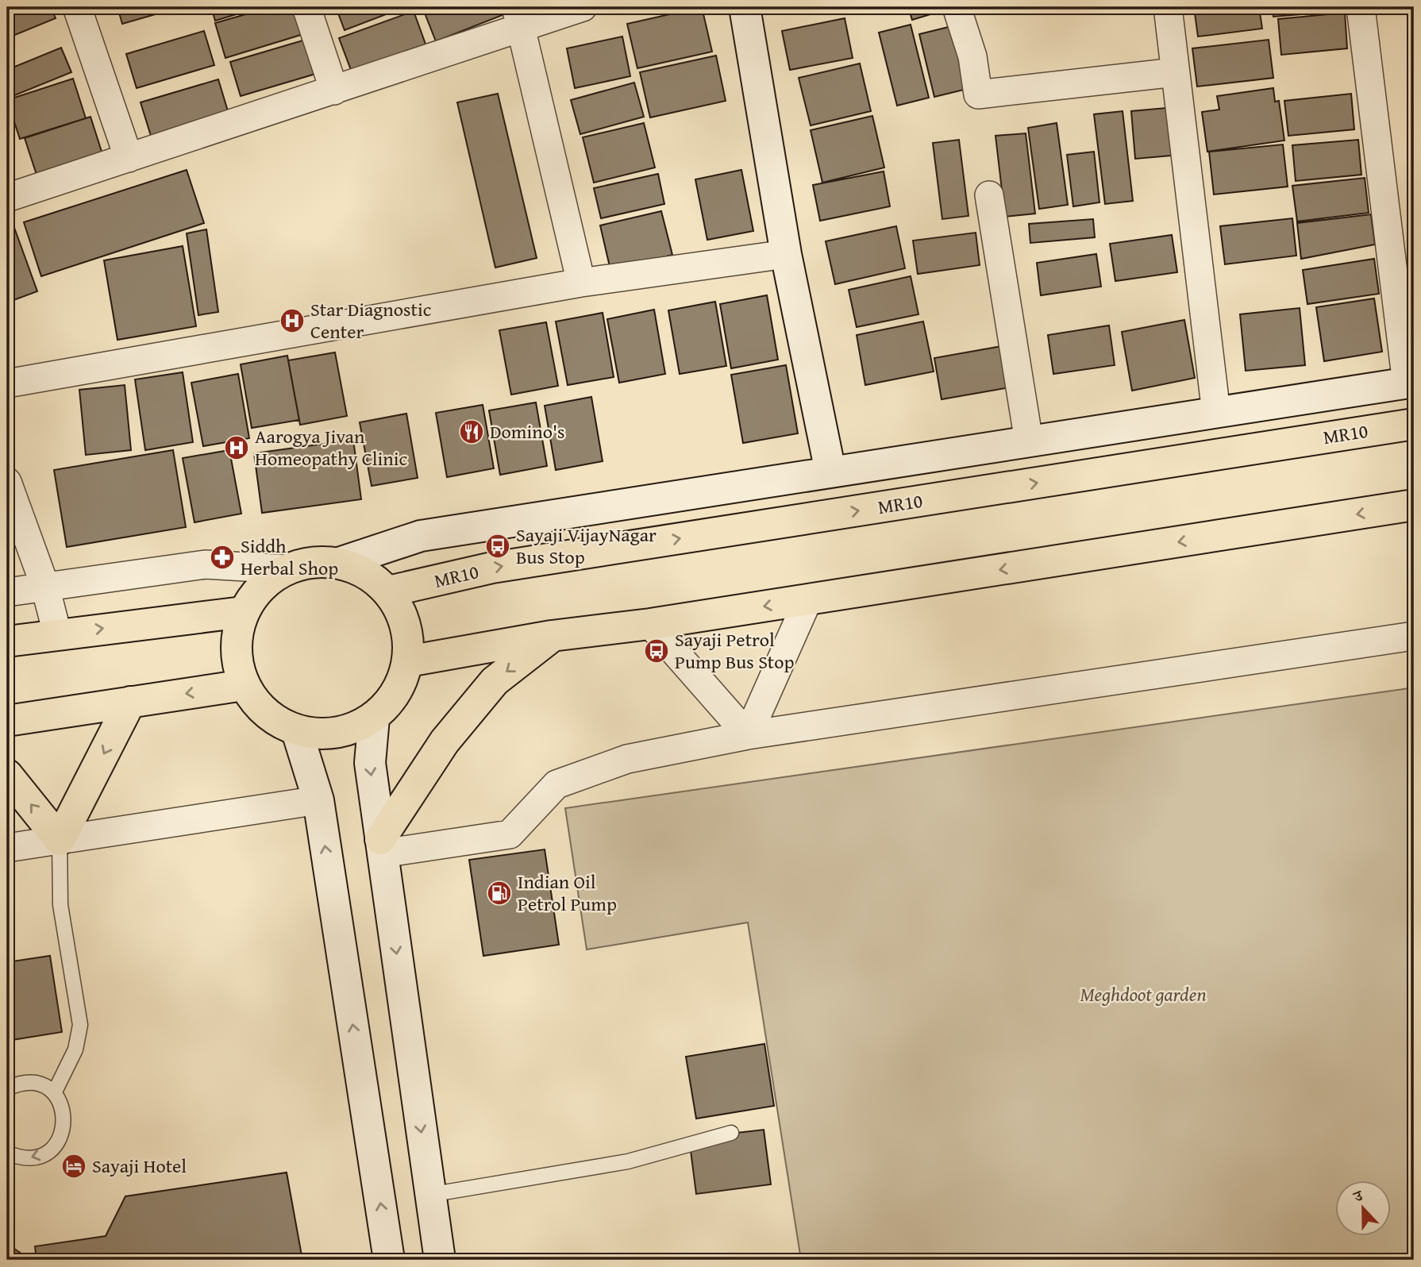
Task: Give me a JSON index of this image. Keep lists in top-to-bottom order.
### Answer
{
  "streets": {
    "main road": ["MR10"]
  },
  "parks": ["Meghdoot garden"],
  "places": {
    "hospital": ["Star Diagnostic Center", "Aarogya Jivan Homeopathy Clinic"],
    "restaurant": ["Domino's"],
    "bus stop": ["Sayaji VijayNagar Bus Stop", "Sayaji Petrol Pump Bus Stop"],
    "pharmacy": ["Siddh Herbal Shop"],
    "fuel station": ["Indian Oil Petrol Pump"],
    "hotel": ["Sayaji Hotel"]
  },
  "north": "top"
}
